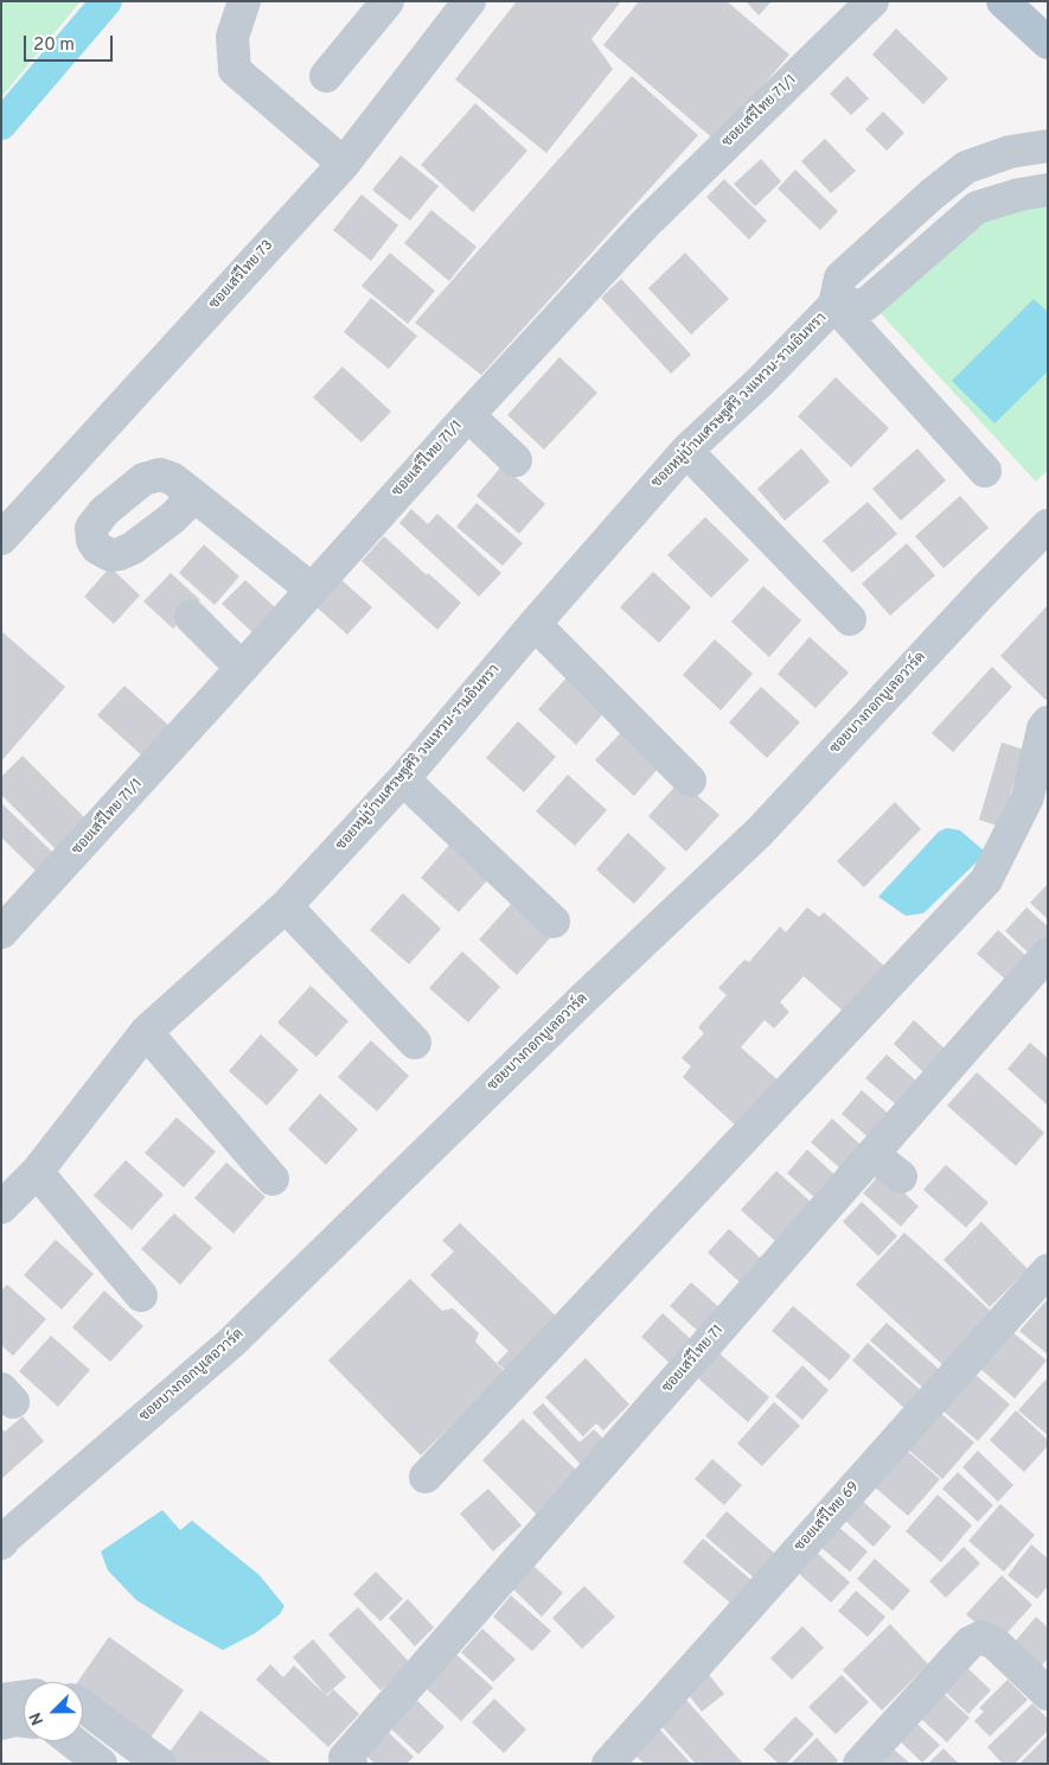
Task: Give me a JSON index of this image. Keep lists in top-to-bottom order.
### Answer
{
  "streets": {
    "street": [
      "ซอยเสรีไทย 71/1",
      "ซอยเสรีไทย 73",
      "ซอยหมู่บ้านเศรษฐศิริ วงแหวน-รามอินทรา",
      "ซอยบางกอกบูเลอวาร์ด",
      "ซอยเสรีไทย 71",
      "ซอยเสรีไทย 69"
    ]
  },
  "scale_bar": "20 m",
  "north": "bottom left"
}
